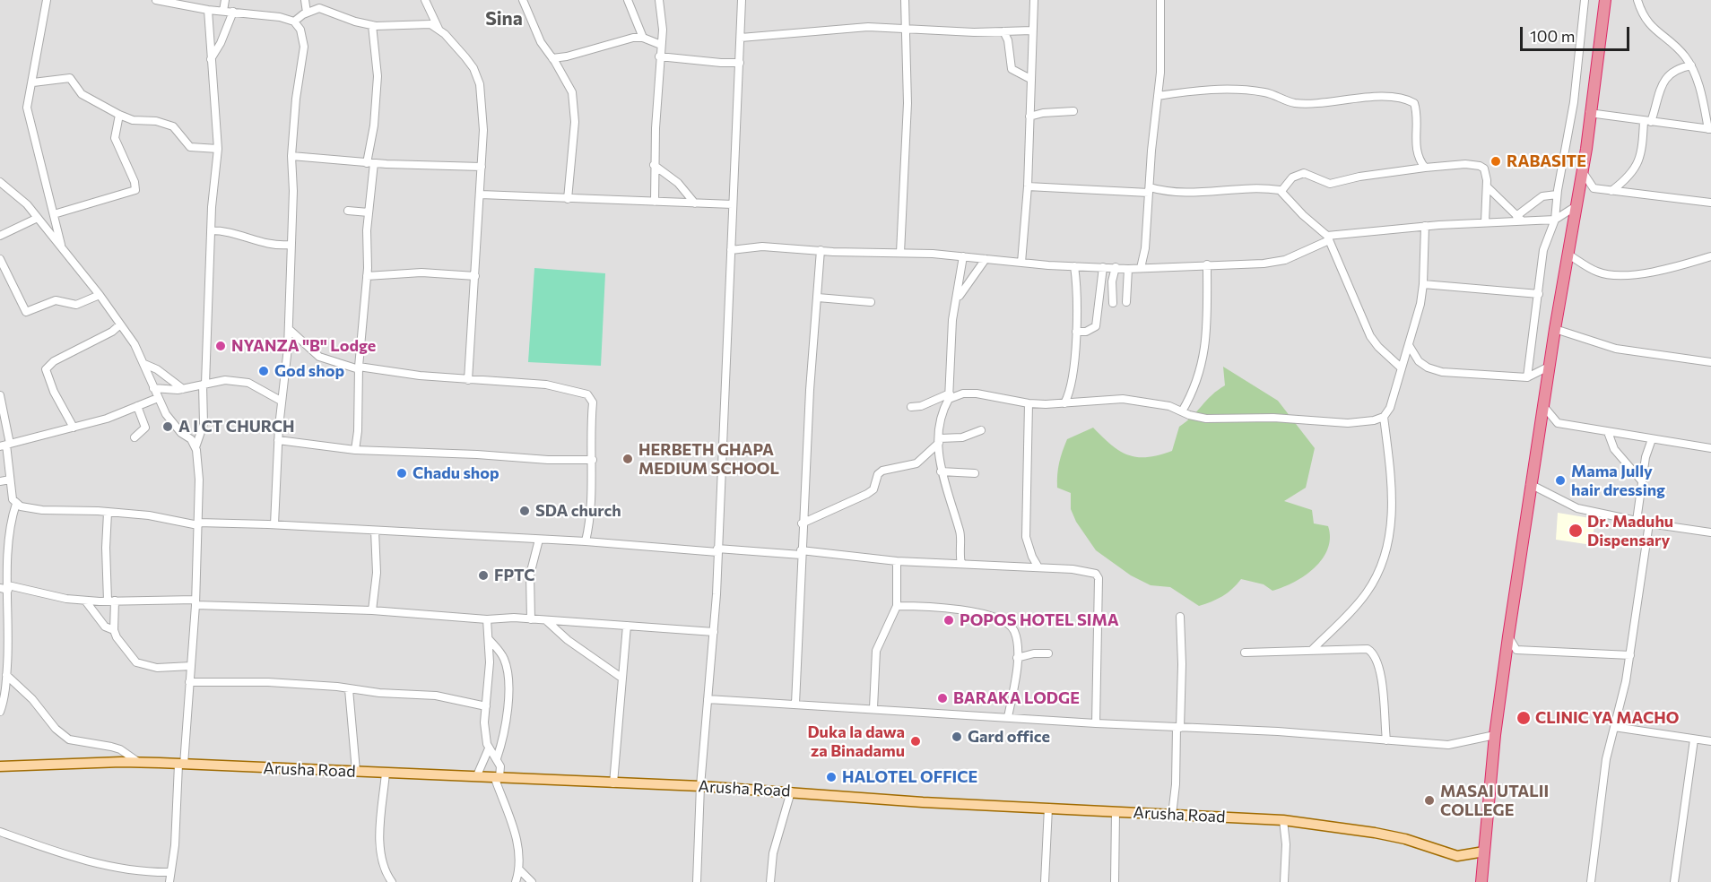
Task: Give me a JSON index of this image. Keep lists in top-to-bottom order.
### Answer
{
  "streets": {
    "main road": ["Arusha Road"]
  },
  "districts": ["Sina"],
  "places": [
    "RABASITE",
    "NYANZA \"B\" Lodge",
    "God shop",
    "A I CT CHURCH",
    "HERBETH GHAPA MEDIUM SCHOOL",
    "Chadu shop",
    "Mama Jully hair dressing",
    "SDA church",
    "Dr. Maduhu Dispensary",
    "FPTC",
    "POPOS HOTEL SIMA",
    "BARAKA LODGE",
    "CLINIC YA MACHO",
    "Gard office",
    "Duka la dawa za Binadamu",
    "HALOTEL OFFICE",
    "MASAI UTALII COLLEGE"
  ],
  "scale_bar": "100 m"
}
